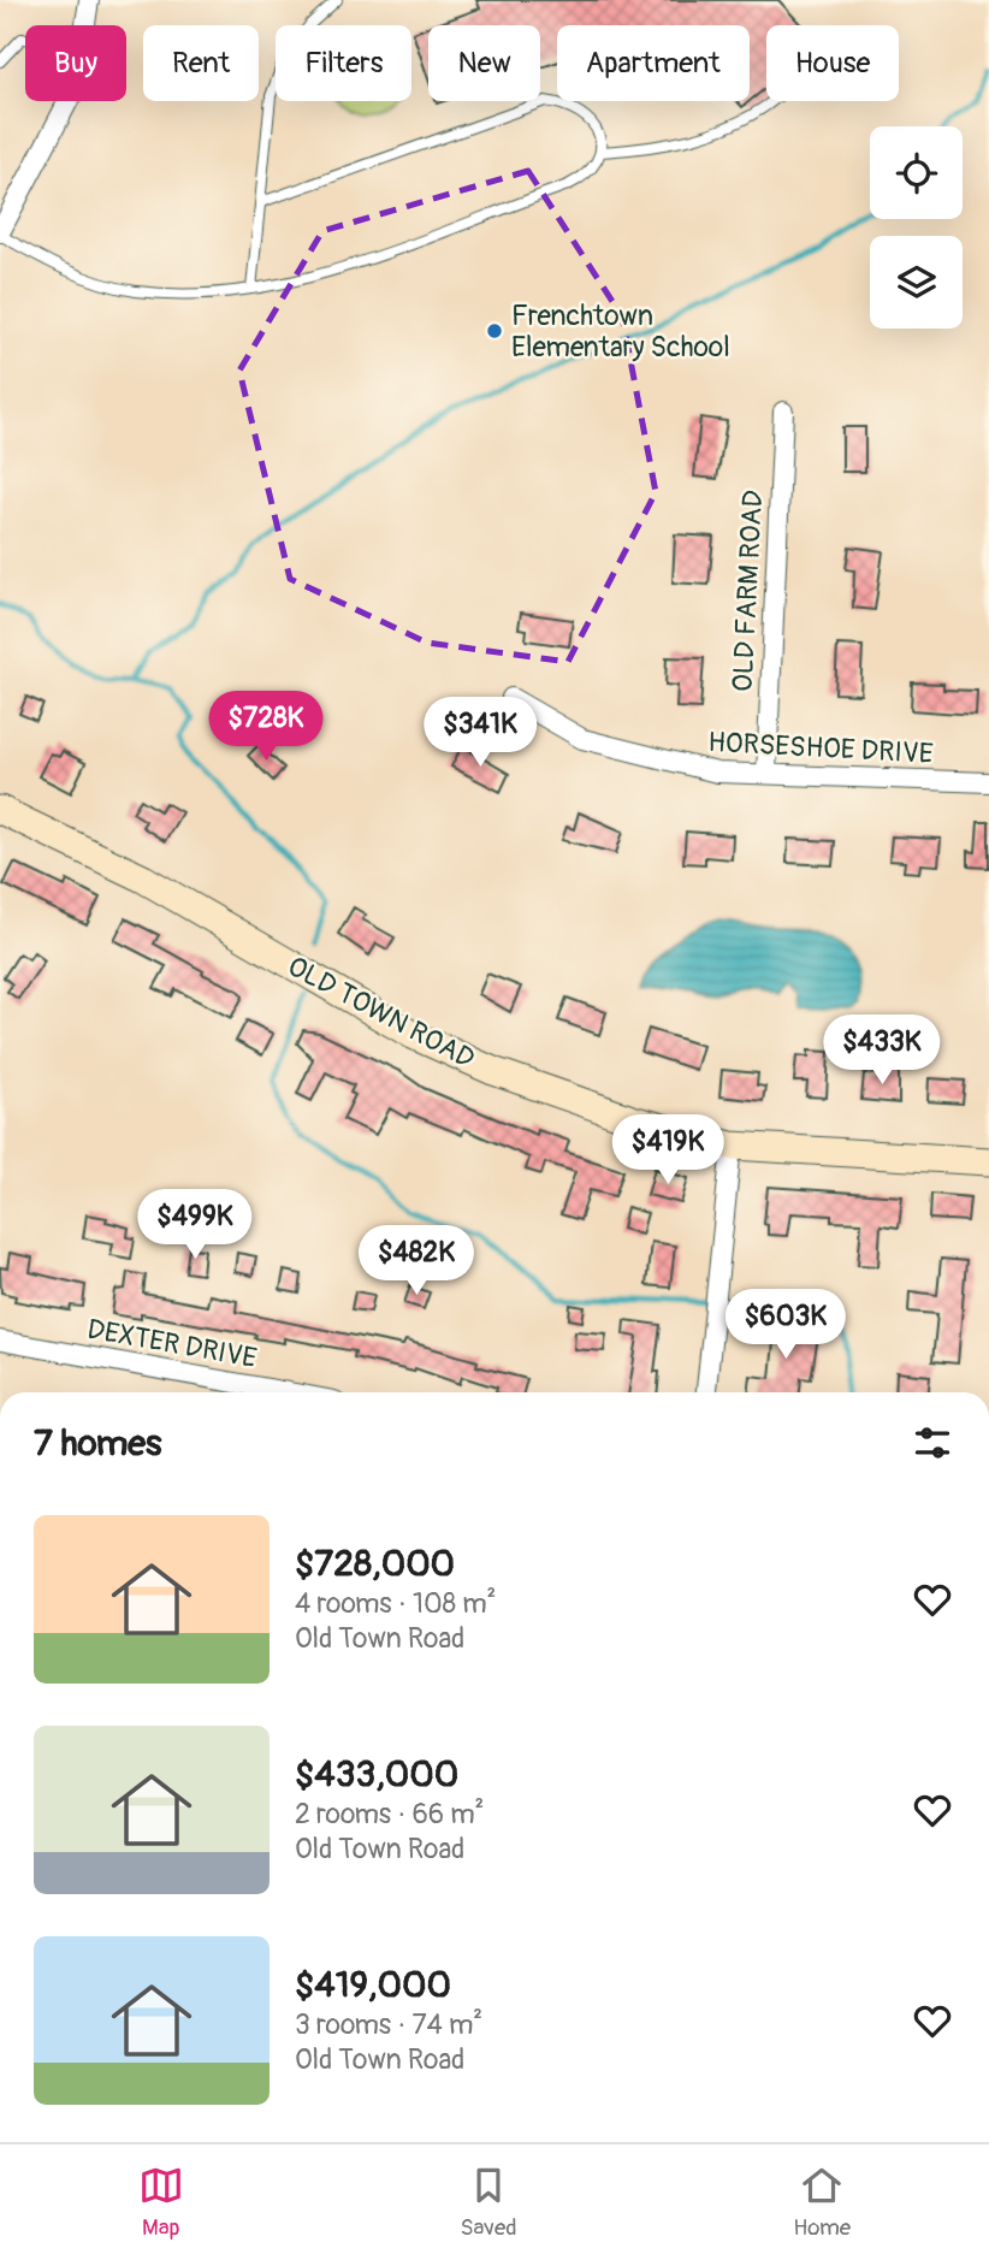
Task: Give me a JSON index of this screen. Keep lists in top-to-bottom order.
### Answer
{
  "streets": {
    "main road": ["OLD TOWN ROAD"],
    "street": ["OLD FARM ROAD", "HORSESHOE DRIVE", "DEXTER DRIVE"]
  },
  "crossings": [
    ["OLD FARM ROAD", "HORSESHOE DRIVE"]
  ],
  "places": ["Frenchtown Elementary School"],
  "page": {
    "chip": [
      "Buy",
      "Rent",
      "Filters",
      "New",
      "Apartment",
      "House"
    ],
    "price": [
      "$728K",
      "$341K",
      "$433K",
      "$419K",
      "$499K",
      "$482K",
      "$603K"
    ],
    "heading": "7 homes",
    "list": [
      {
        "name": "$728,000",
        "note": "4 rooms · 108 m² · Old Town Road"
      },
      {
        "name": "$433,000",
        "note": "2 rooms · 66 m² · Old Town Road"
      },
      {
        "name": "$419,000",
        "note": "3 rooms · 74 m² · Old Town Road"
      }
    ],
    "tabs": ["Map", "Saved", "Home"]
  }
}
